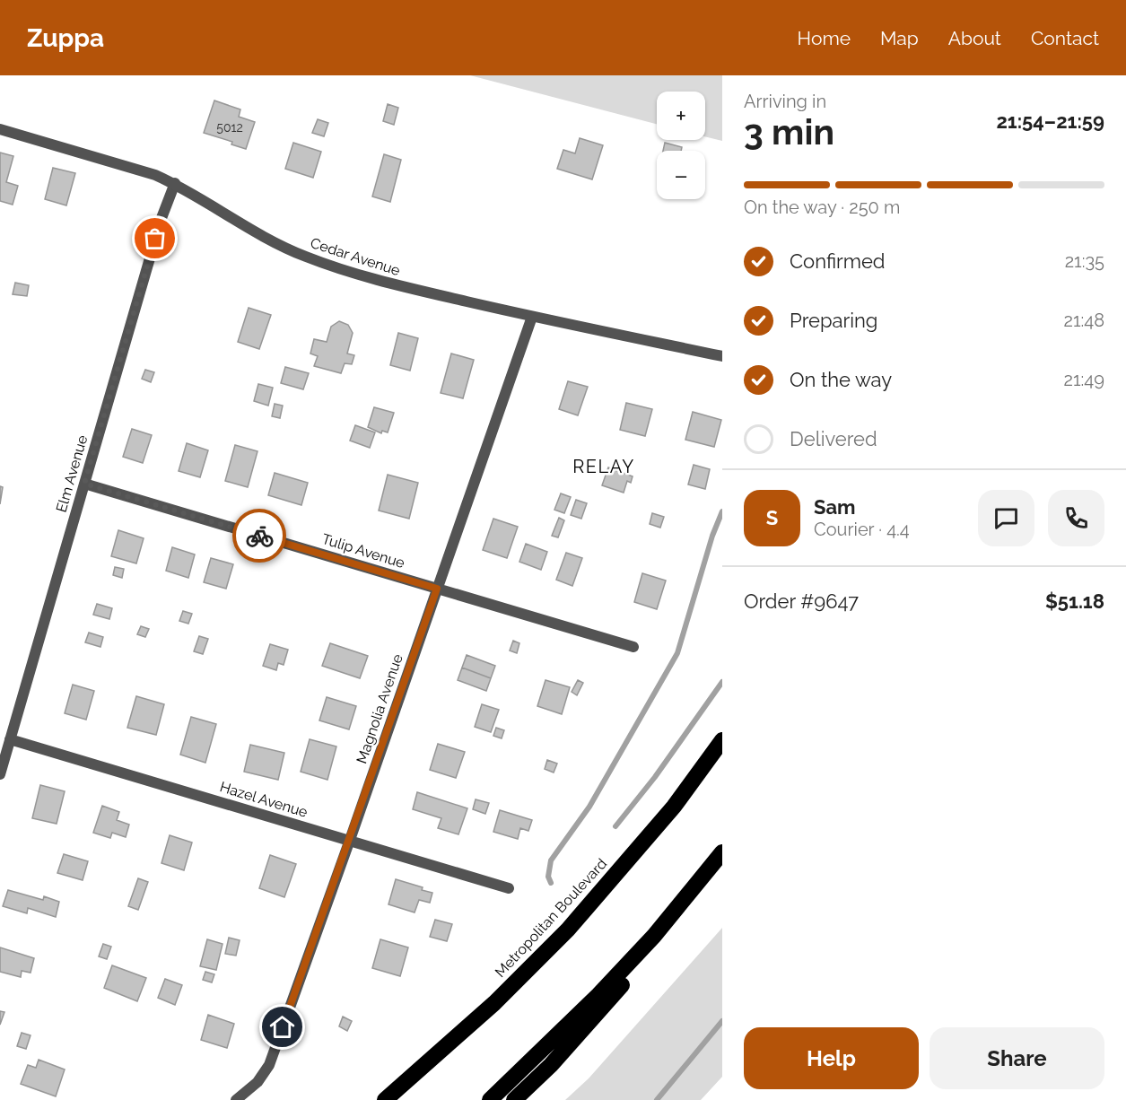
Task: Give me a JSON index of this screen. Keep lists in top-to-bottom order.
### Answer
{
  "streets": {
    "highway": ["Metropolitan Boulevard"],
    "street": [
      "Cedar Avenue",
      "Elm Avenue",
      "Tulip Avenue",
      "Magnolia Avenue",
      "Hazel Avenue"
    ]
  },
  "crossings": [
    ["Cedar Avenue", "Elm Avenue"],
    ["Cedar Avenue", "Magnolia Avenue"],
    ["Elm Avenue", "Tulip Avenue"],
    ["Elm Avenue", "Hazel Avenue"],
    ["Tulip Avenue", "Magnolia Avenue"],
    ["Magnolia Avenue", "Hazel Avenue"]
  ],
  "districts": ["RELAY"],
  "house_numbers": ["5012"],
  "page": {
    "header": "Zuppa",
    "nav": [
      "Home",
      "Map",
      "About",
      "Contact"
    ],
    "heading": ["3 min", "Arriving in", "21:54–21:59"],
    "panel": [
      "Sam",
      "Courier · 4.4",
      "Order #9647",
      "$51.18"
    ],
    "map_buttons": ["+", "−"],
    "bar": "On the way · 250 m",
    "list": [
      ["Confirmed", "21:35"],
      ["Preparing", "21:48"],
      ["On the way", "21:49"],
      "Delivered"
    ],
    "round": "S",
    "buttons": ["Help", "Share"]
  }
}
